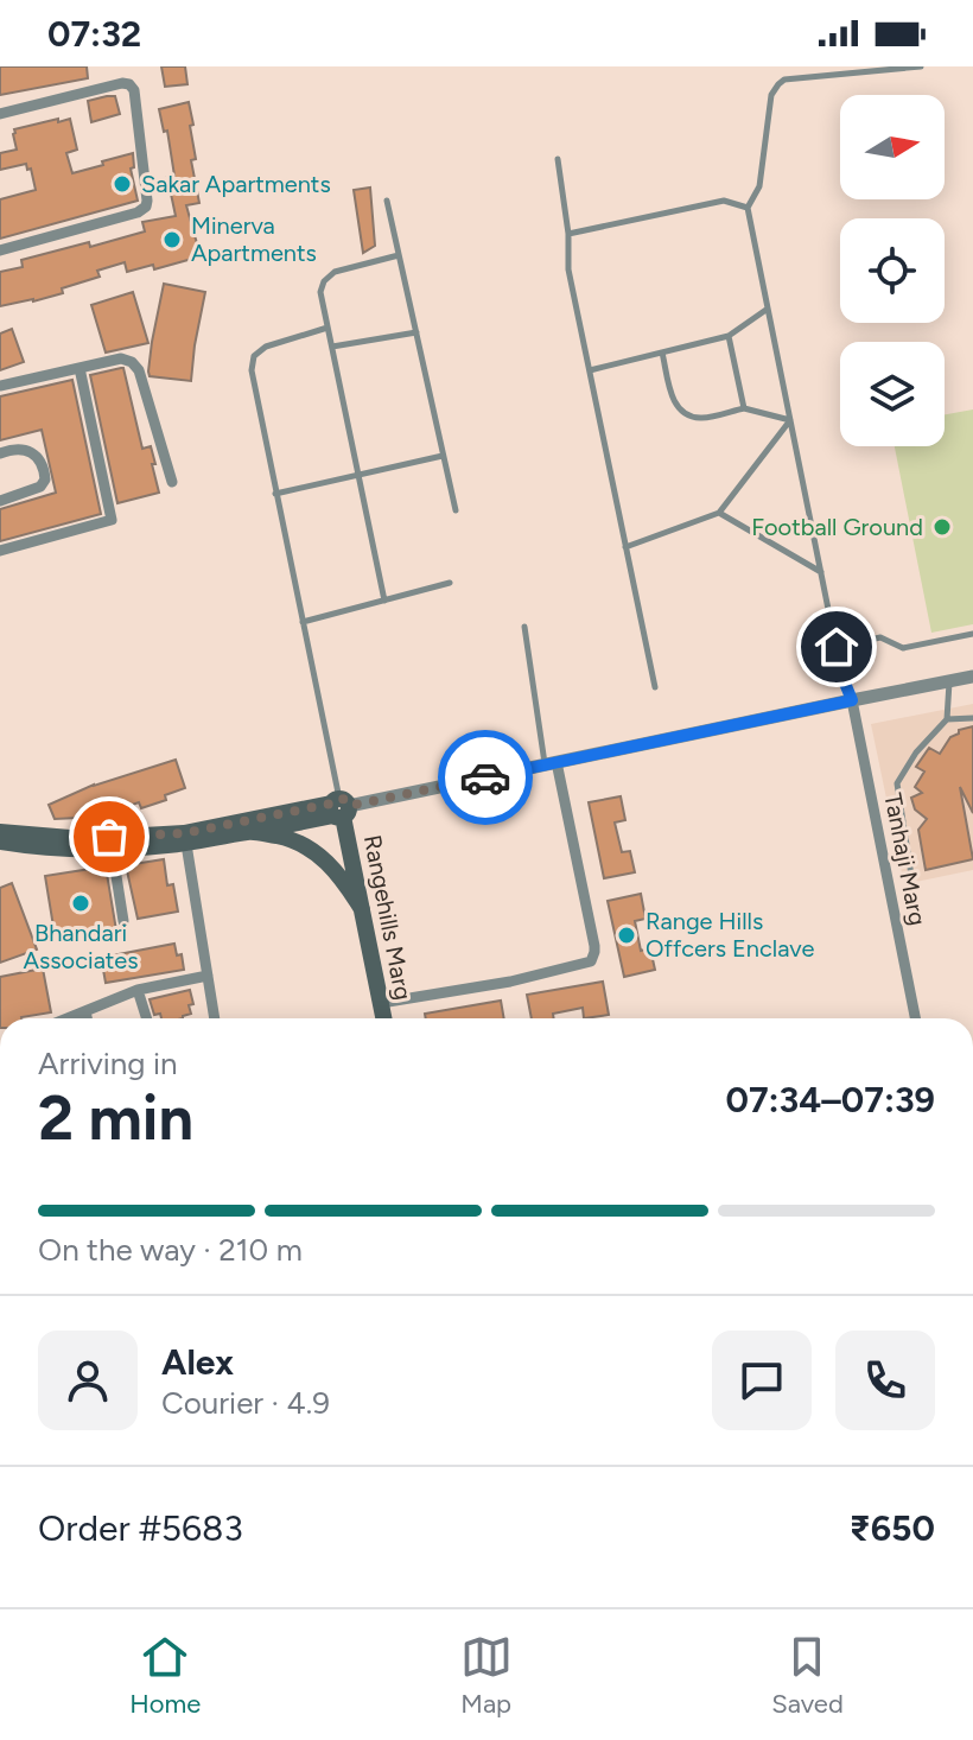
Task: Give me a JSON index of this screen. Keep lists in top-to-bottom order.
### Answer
{
  "streets": {
    "main road": ["Rangehills Marg"],
    "street": ["Tanhaji Marg"]
  },
  "places": [
    "Sakar Apartments",
    "Minerva Apartments",
    "Football Ground",
    "Bhandari Associates",
    "Range Hills Offcers Enclave"
  ],
  "north": "right",
  "page": {
    "status": "07:32",
    "heading": ["2 min", "Arriving in", "07:34–07:39"],
    "panel": [
      "Alex",
      "Courier · 4.9",
      "Order #5683",
      "₹650"
    ],
    "bar": "On the way · 210 m",
    "tabs": ["Home", "Map", "Saved"]
  }
}
